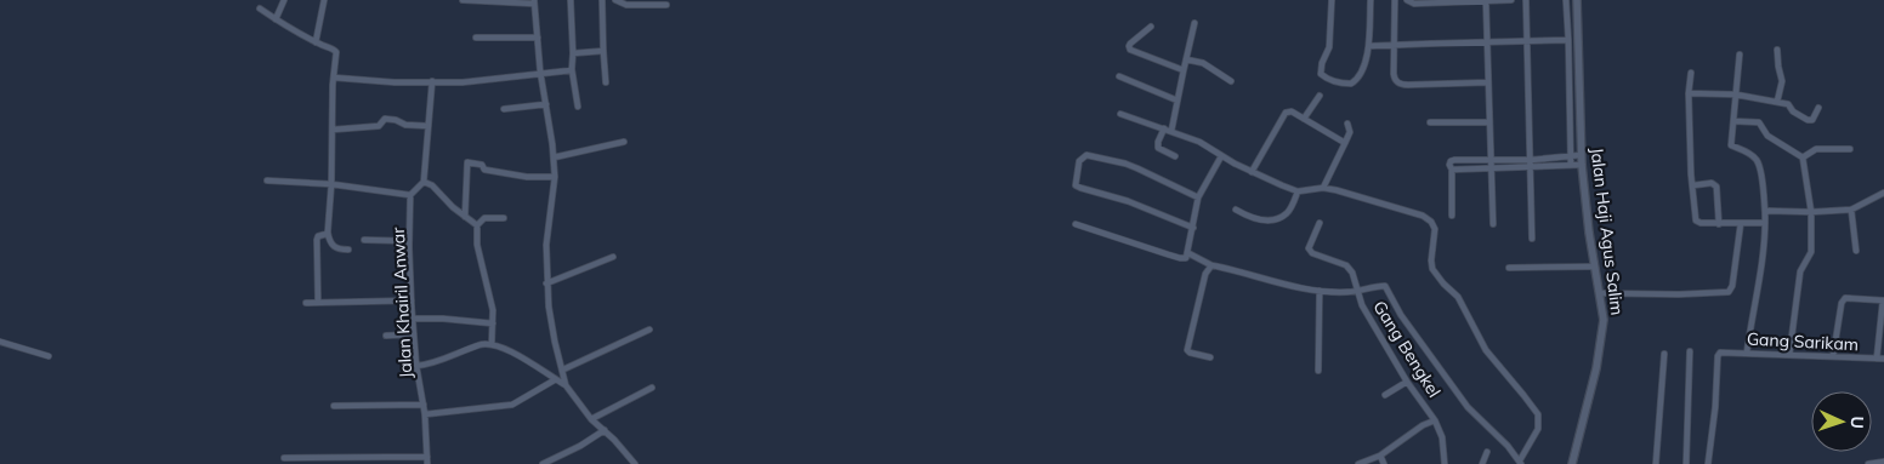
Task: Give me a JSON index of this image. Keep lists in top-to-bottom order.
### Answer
{
  "streets": {
    "street": [
      "Jalan Haji Agus Salim",
      "Jalan Khairil Anwar",
      "Gang Sarikam",
      "Gang Bengkel"
    ]
  },
  "north": "right"
}
